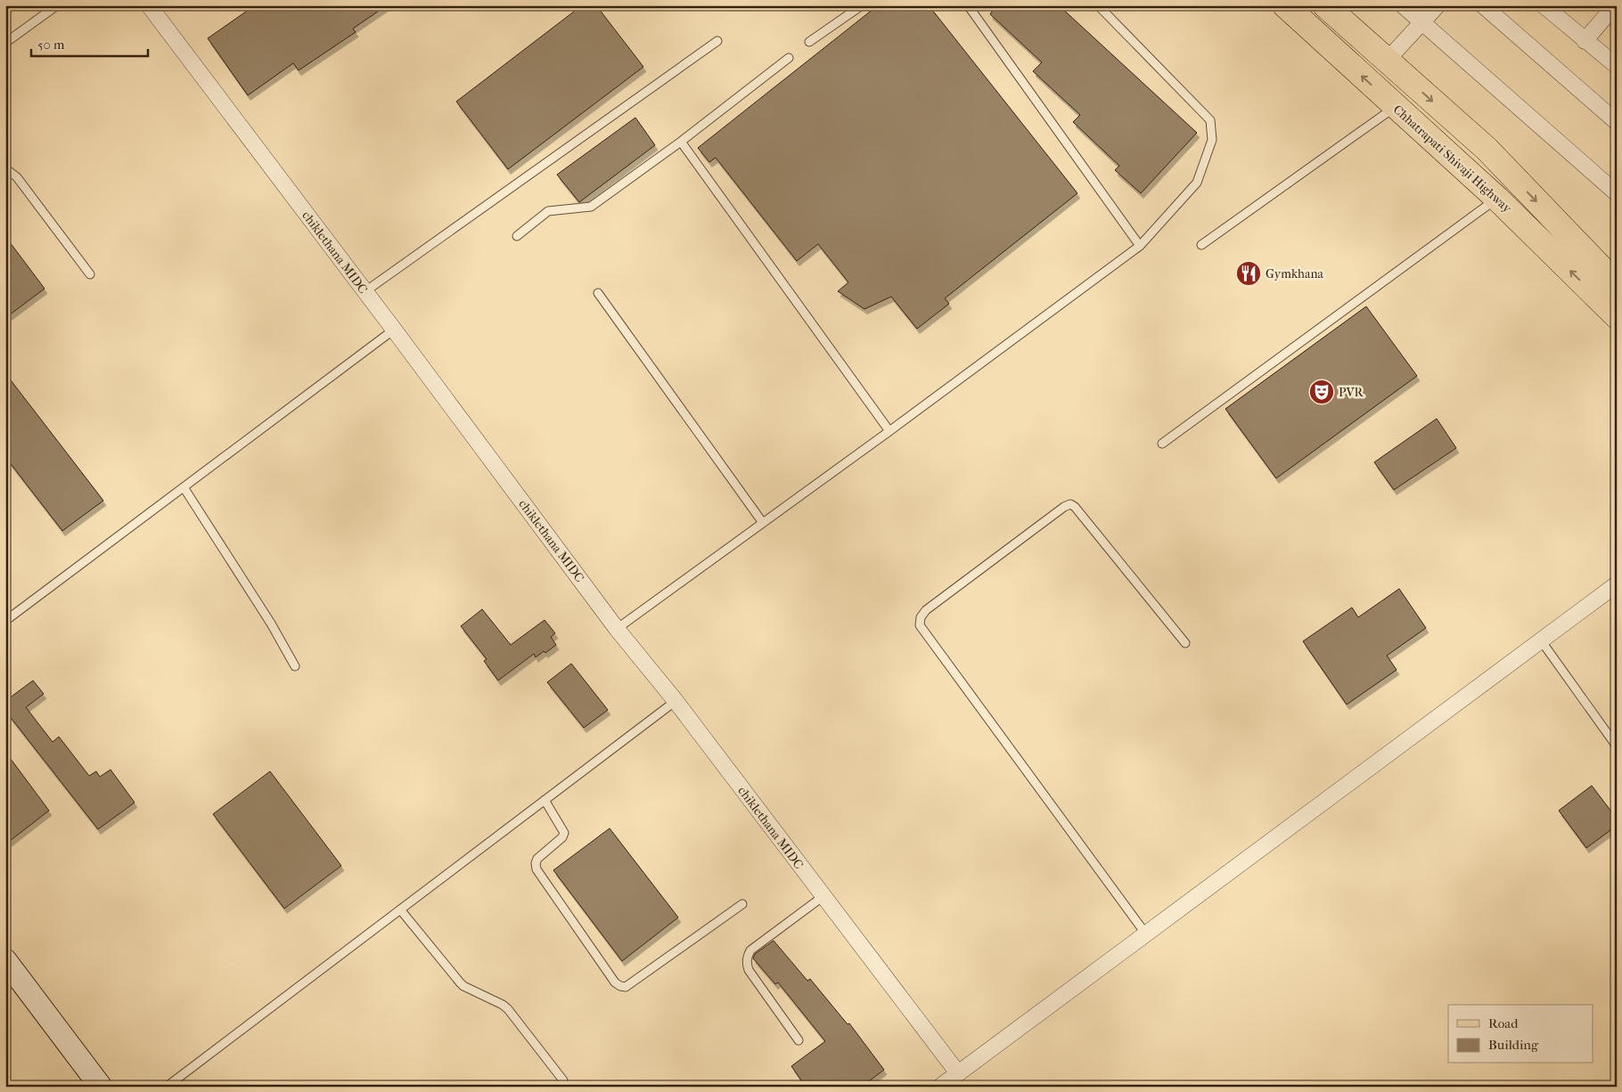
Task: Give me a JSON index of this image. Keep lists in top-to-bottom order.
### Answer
{
  "streets": {
    "main road": ["Chhatrapati Shivaji Highway"],
    "street": ["chiklethana MIDC"]
  },
  "places": {
    "restaurant": ["Gymkhana"],
    "theatre": ["PVR"]
  },
  "legend": ["Road", "Building"],
  "scale_bar": "50 m"
}
